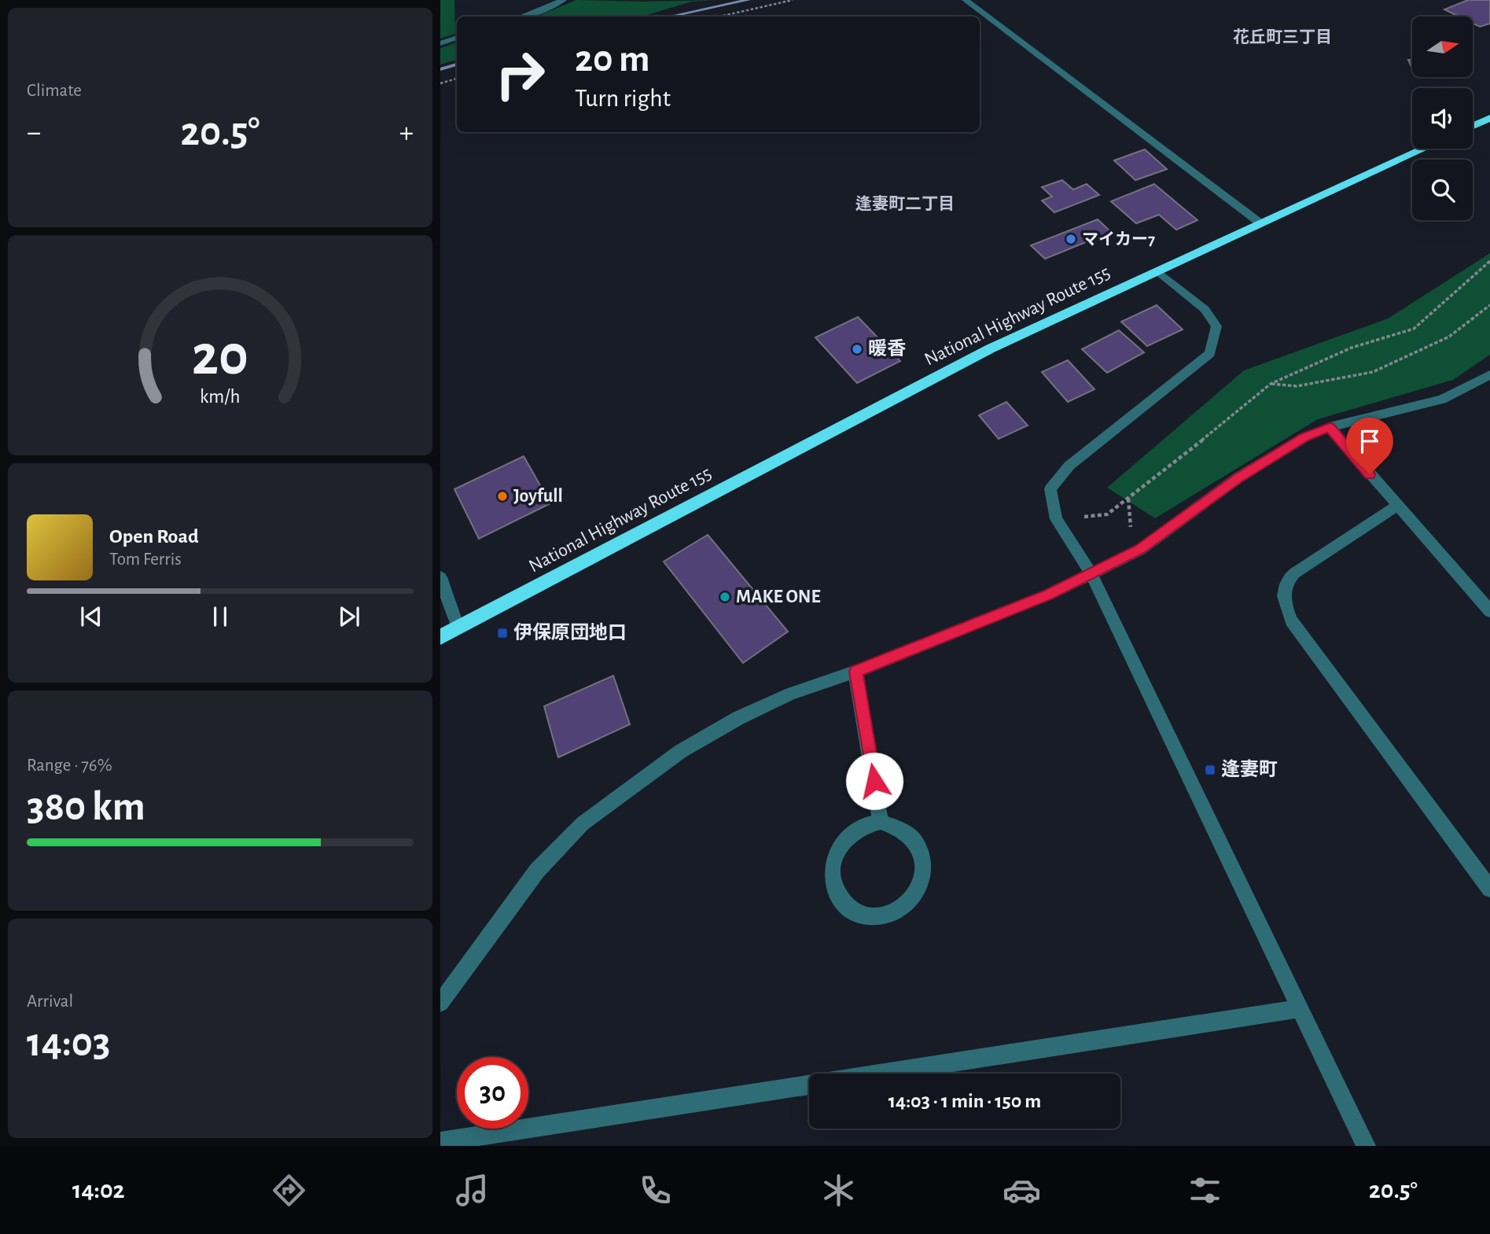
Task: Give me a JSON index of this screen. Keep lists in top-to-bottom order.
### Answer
{
  "streets": {
    "highway": ["National Highway Route 155"]
  },
  "districts": ["花丘町三丁目", "逢妻町二丁目"],
  "places": {
    "other": [
      "マイカー7",
      "暖香",
      "Joyfull",
      "MAKE ONE"
    ],
    "transit": ["伊保原団地口", "逢妻町"]
  },
  "north": "right",
  "page": {
    "tile": [
      "Climate",
      ["Range · 76%", "380 km"],
      ["Arrival", "14:03"]
    ],
    "turn": ["20 m", "Turn right"],
    "heat": ["−", "20.5°", "+"],
    "song": ["Open Road", "Tom Ferris"],
    "limit": "30",
    "trip": "14:03 · 1 min · 150 m",
    "tabs": ["14:02", "20.5°"],
    "gauge": ["20", "km/h"]
  }
}
